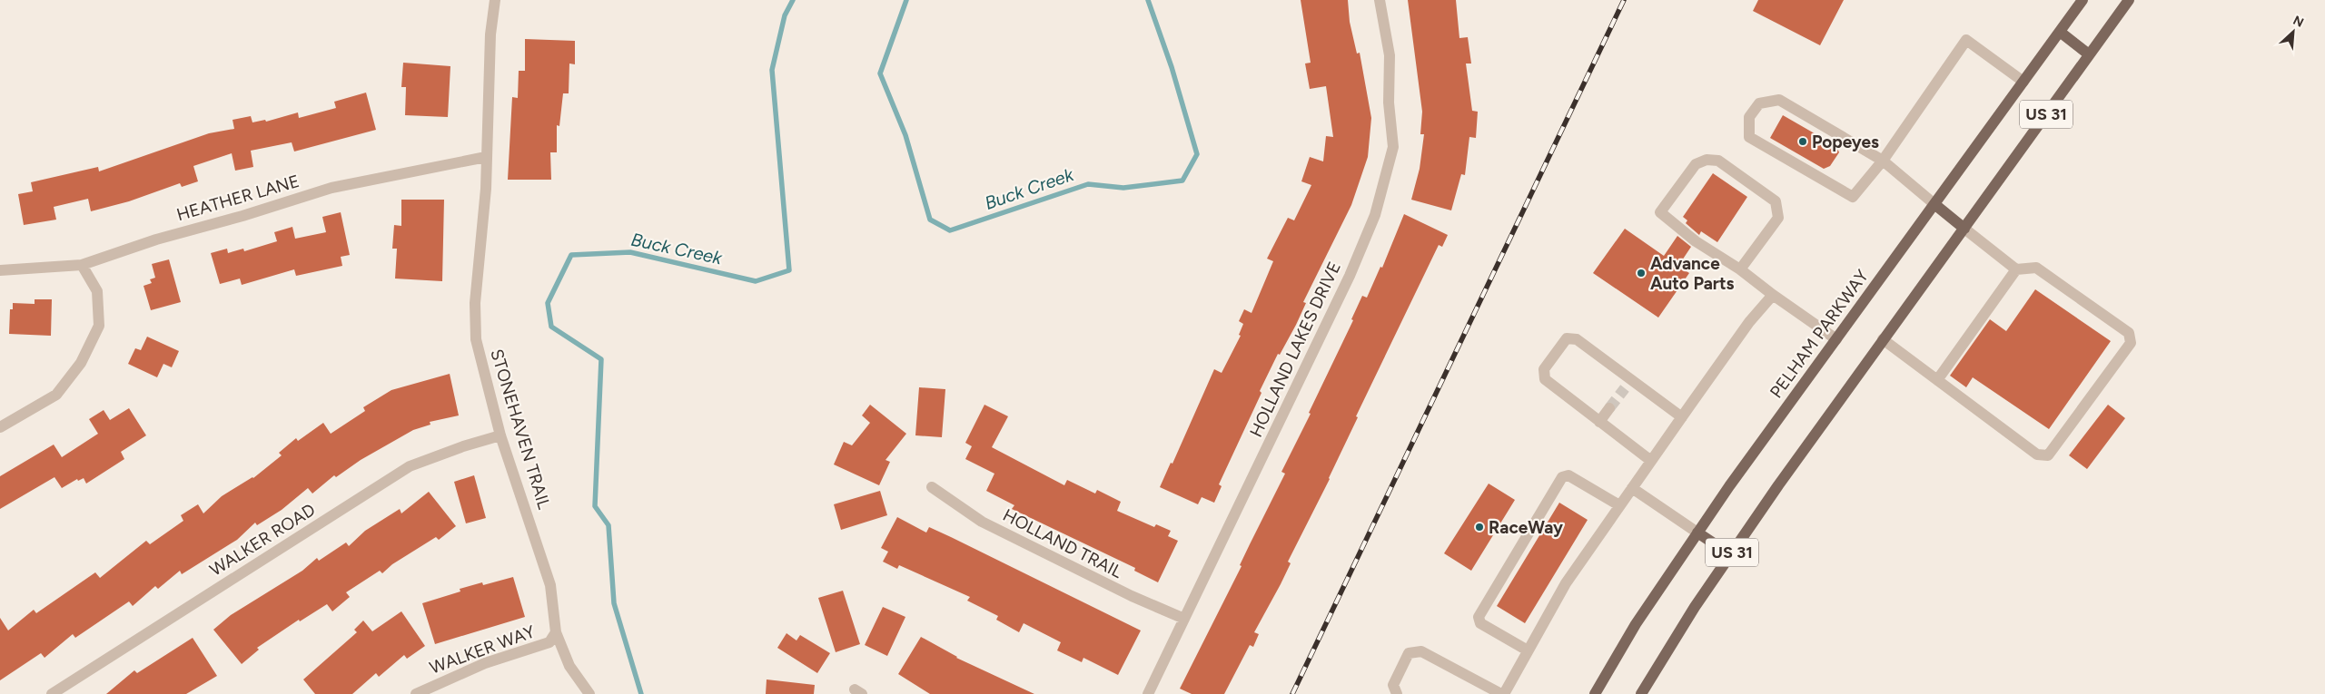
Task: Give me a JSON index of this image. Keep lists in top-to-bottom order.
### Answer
{
  "streets": {
    "main road": ["US 31", "PELHAM PARKWAY"],
    "street": [
      "HEATHER LANE",
      "HOLLAND LAKES DRIVE",
      "STONEHAVEN TRAIL",
      "WALKER ROAD",
      "HOLLAND TRAIL",
      "WALKER WAY"
    ]
  },
  "crossings": [
    ["HEATHER LANE", "STONEHAVEN TRAIL"],
    ["HOLLAND LAKES DRIVE", "HOLLAND TRAIL"],
    ["STONEHAVEN TRAIL", "WALKER ROAD"],
    ["STONEHAVEN TRAIL", "WALKER WAY"]
  ],
  "water": ["Buck Creek"],
  "places": ["Popeyes", "Advance Auto Parts", "RaceWay"],
  "north": "top right"
}
